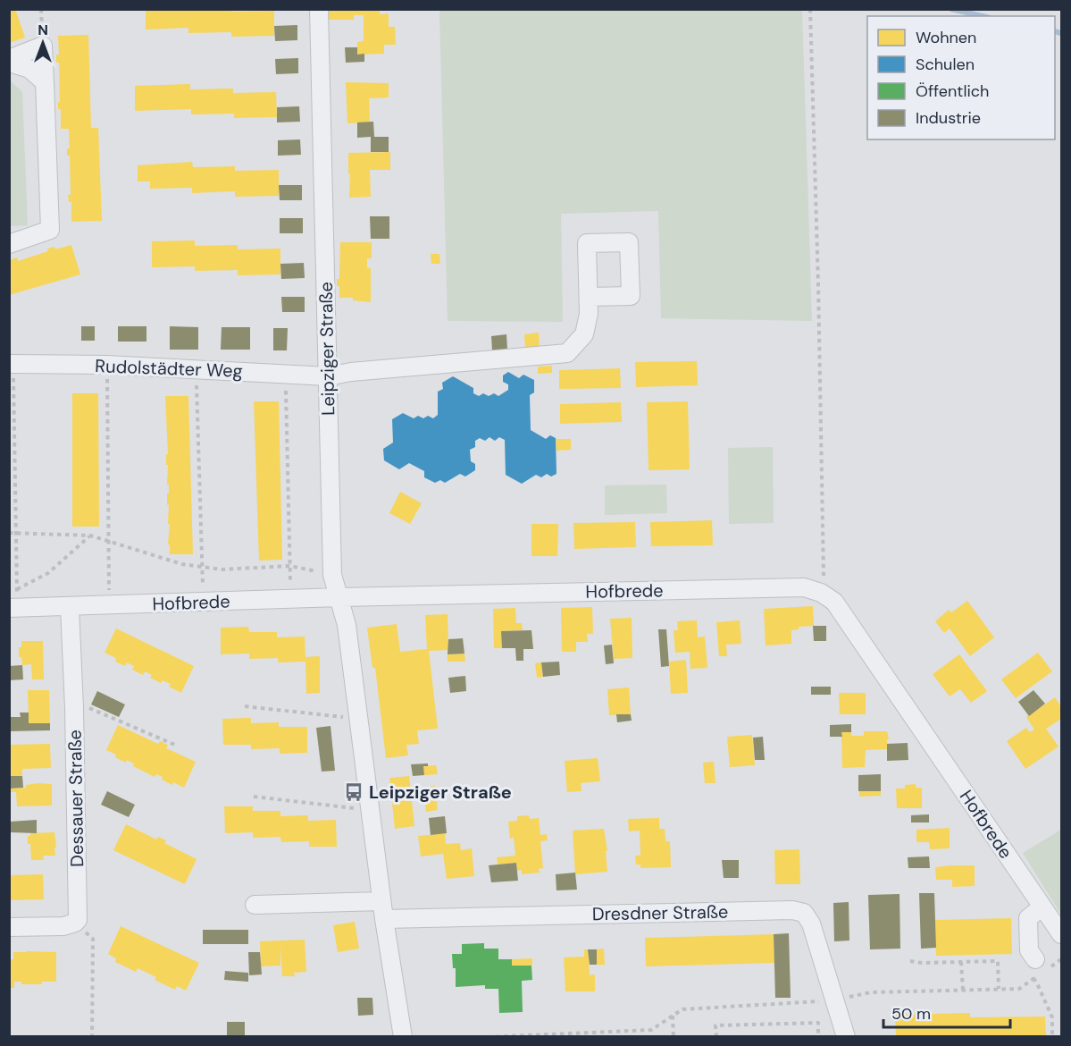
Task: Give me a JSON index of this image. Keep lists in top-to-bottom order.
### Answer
{
  "streets": {
    "street": [
      "Leipziger Straße",
      "Rudolstädter Weg",
      "Hofbrede",
      "Dessauer Straße",
      "Dresdner Straße"
    ]
  },
  "crossings": [
    ["Leipziger Straße", "Rudolstädter Weg"],
    ["Leipziger Straße", "Hofbrede"],
    ["Leipziger Straße", "Dresdner Straße"],
    ["Hofbrede", "Dessauer Straße"]
  ],
  "places": {
    "bus stop": ["Leipziger Straße"]
  },
  "legend": [
    "Wohnen",
    "Schulen",
    "Öffentlich",
    "Industrie"
  ],
  "scale_bar": "50 m",
  "north": "top"
}
